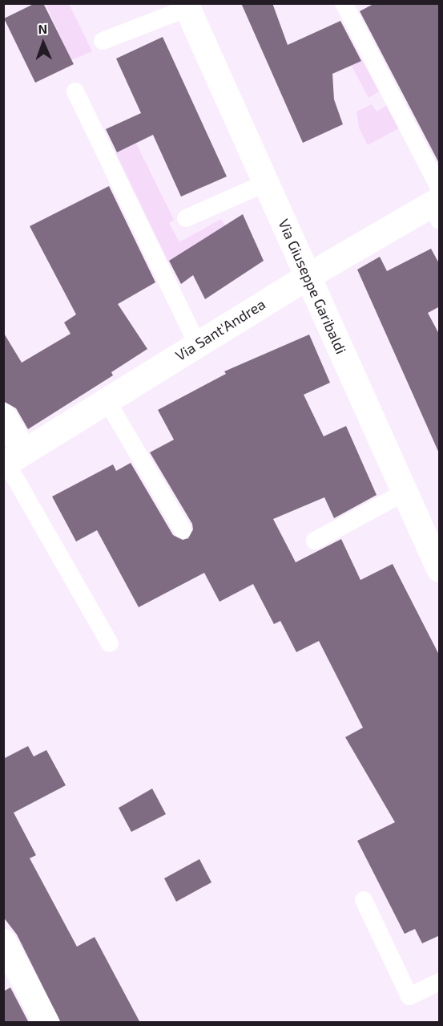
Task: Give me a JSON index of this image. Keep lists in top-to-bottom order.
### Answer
{
  "streets": {
    "street": ["Via Giuseppe Garibaldi", "Via Sant'Andrea"]
  },
  "crossings": [
    ["Via Giuseppe Garibaldi", "Via Sant'Andrea"]
  ],
  "north": "top"
}
